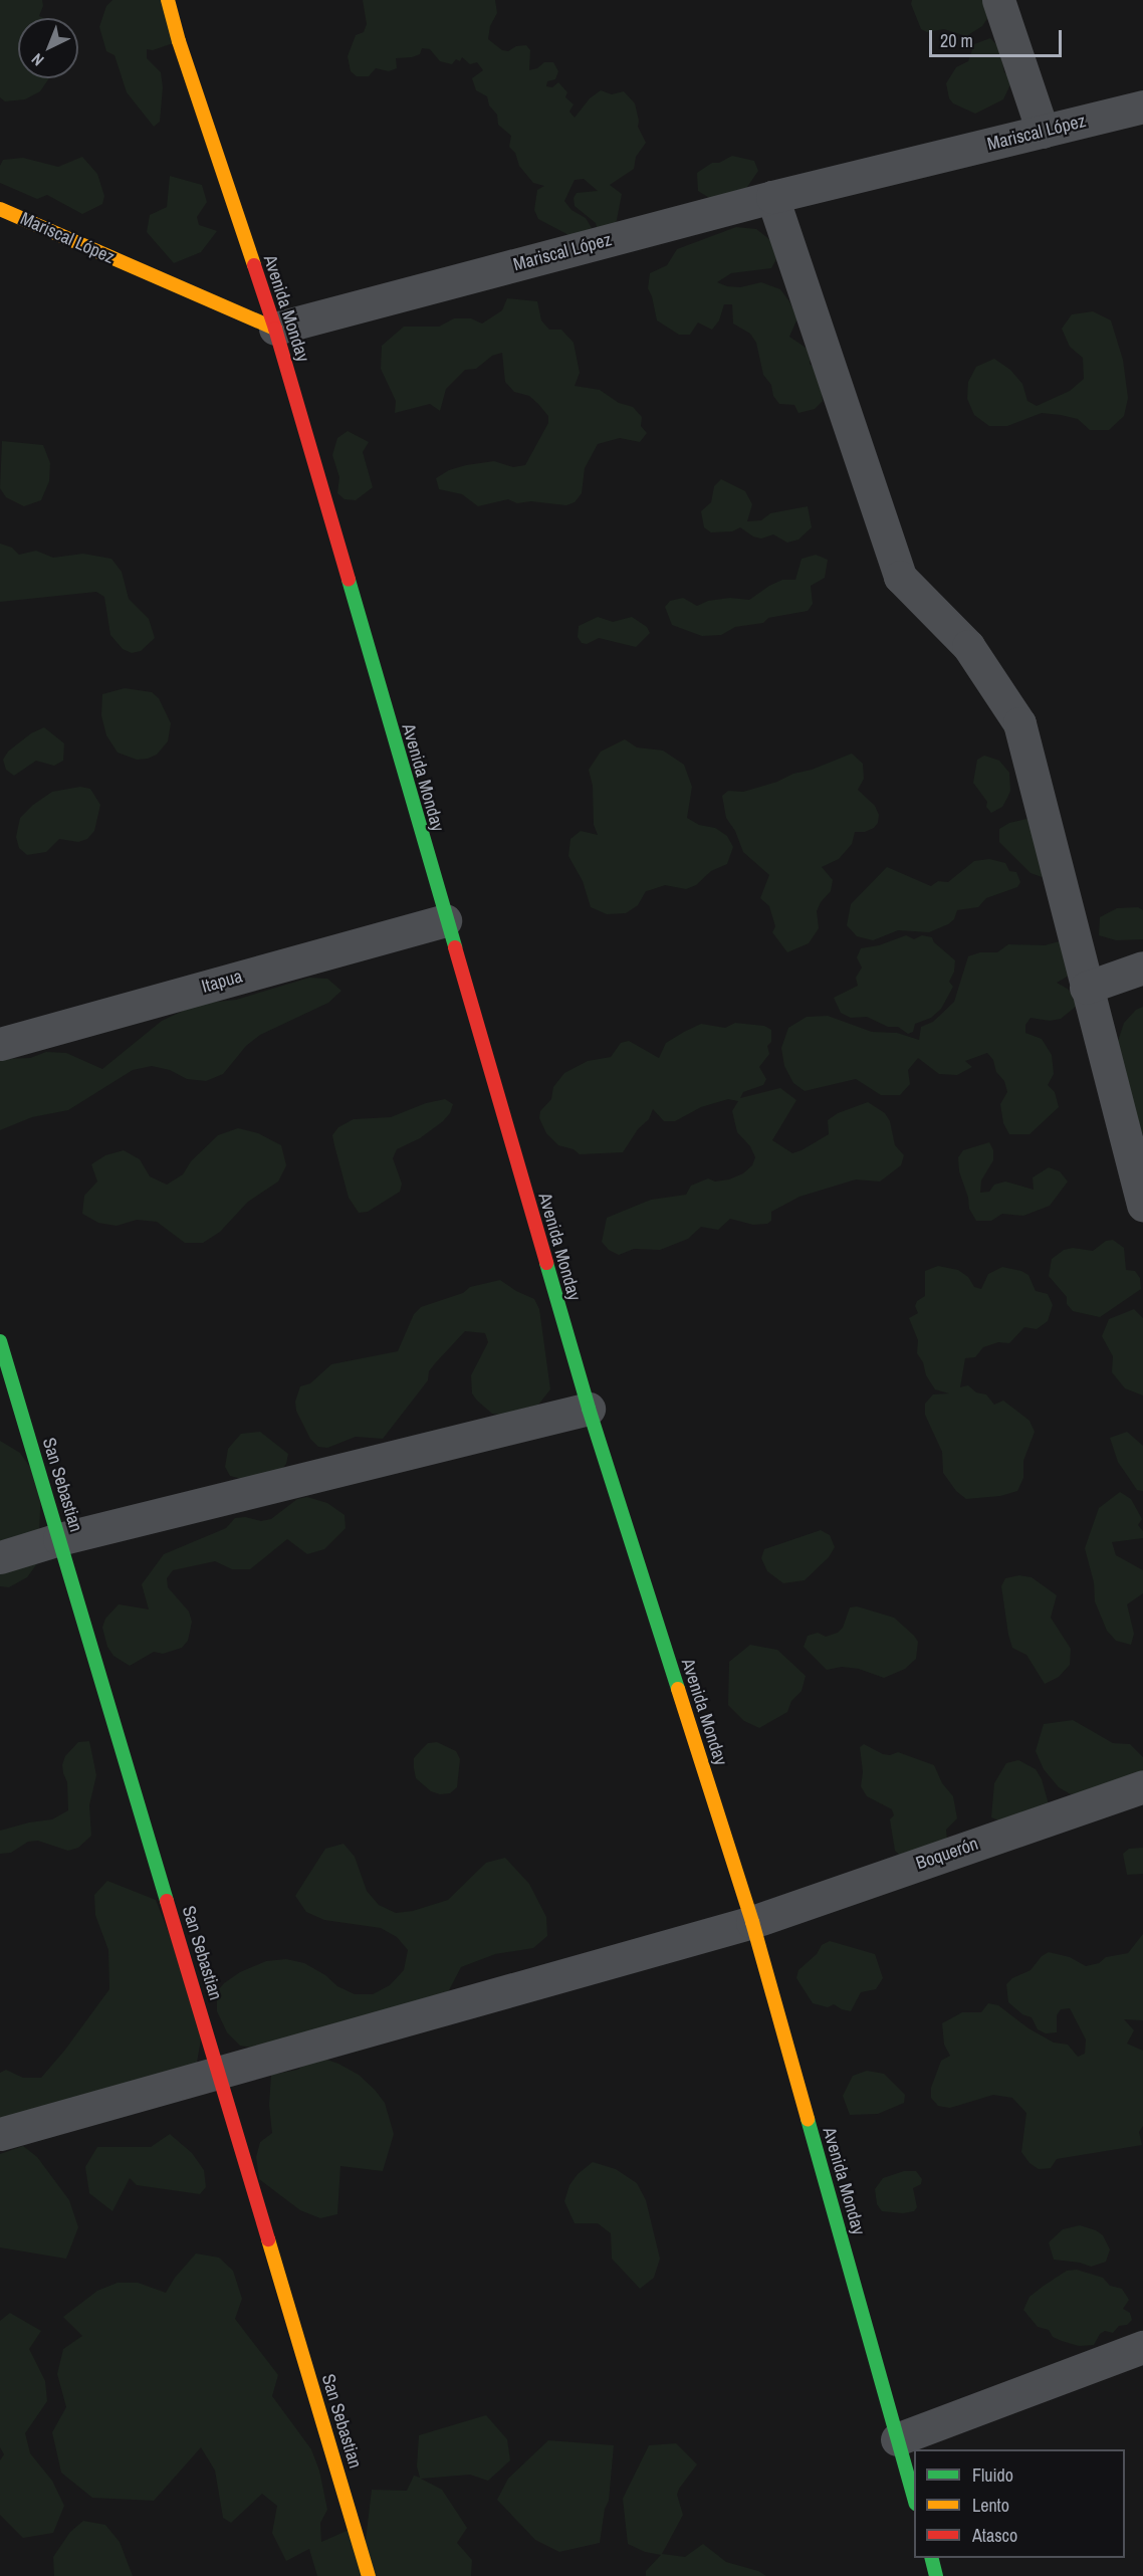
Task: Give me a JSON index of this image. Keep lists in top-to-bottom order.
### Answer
{
  "streets": {
    "main road": ["Mariscal López", "Avenida Monday", "San Sebastian"],
    "street": ["Itapua", "Boquerón"]
  },
  "crossings": [
    ["Mariscal López", "Avenida Monday"],
    ["Avenida Monday", "Itapua"],
    ["Avenida Monday", "Boquerón"],
    ["San Sebastian", "Boquerón"]
  ],
  "legend": ["Fluido", "Lento", "Atasco"],
  "scale_bar": "20 m",
  "north": "bottom left"
}
